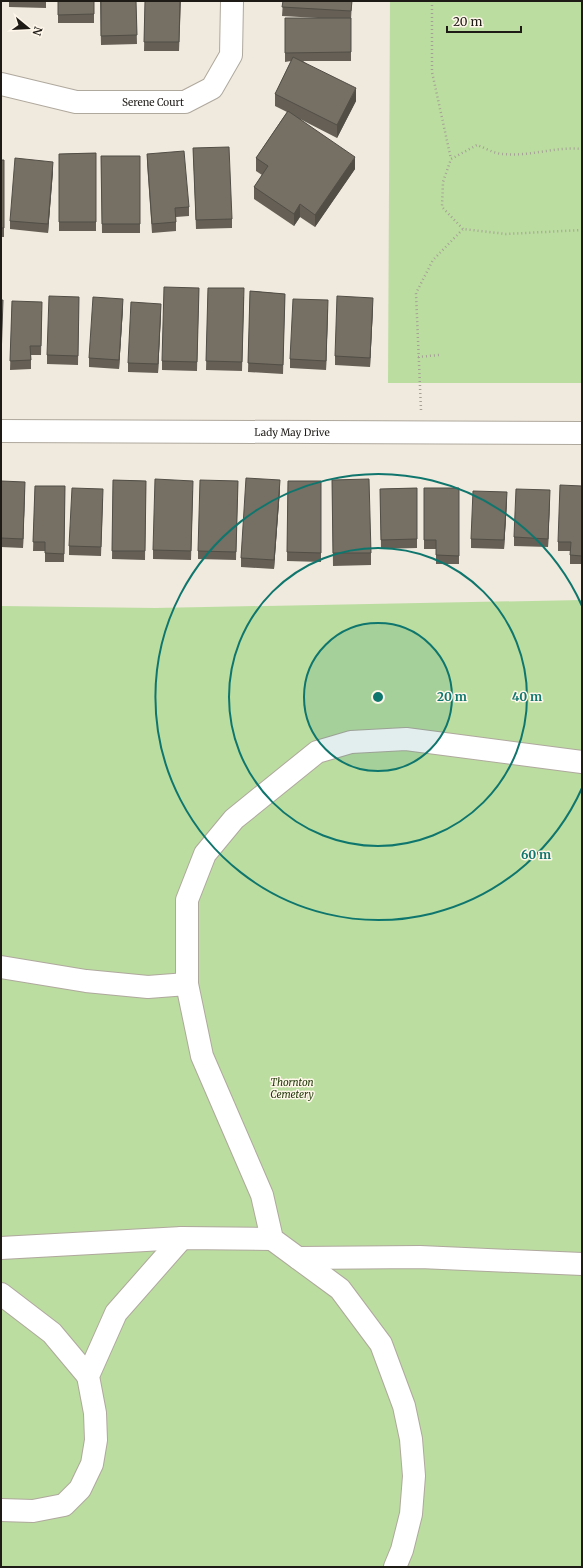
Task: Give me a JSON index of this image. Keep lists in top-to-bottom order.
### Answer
{
  "streets": {
    "street": ["Serene Court", "Lady May Drive"]
  },
  "parks": ["Thornton Cemetery"],
  "scale_bar": "20 m",
  "north": "right",
  "rings": ["20 m", "40 m", "60 m"]
}
